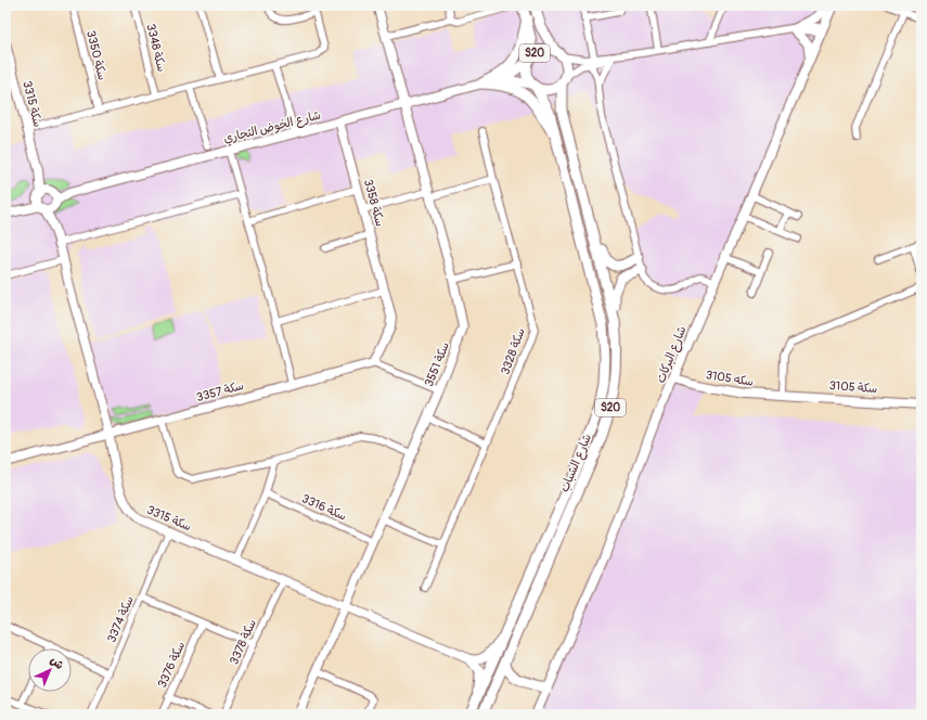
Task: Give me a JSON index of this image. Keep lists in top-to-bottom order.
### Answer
{
  "streets": {
    "main road": ["S20", "شارع الشباب"],
    "street": [
      "سكة 3348",
      "سكة 3350",
      "سكة 3315",
      "شارع الخوض التجاري",
      "سكة 3358",
      "سكة 3328",
      "شارع البركات",
      "سكة 3551",
      "سكه 3105",
      "سكة 3105",
      "سكة 3357",
      "سكة 3316",
      "سكة 3374",
      "سكة 3378",
      "سكة 3376"
    ]
  },
  "crossings": [
    ["S20", "شارع الخوض التجاري"],
    ["S20", "شارع الشباب"],
    ["سكة 3315", "شارع الخوض التجاري"],
    ["سكة 3315", "سكة 3551"],
    ["سكة 3315", "سكة 3357"],
    ["سكة 3315", "سكة 3374"],
    ["سكة 3315", "سكة 3378"],
    ["شارع الخوض التجاري", "سكة 3358"],
    ["شارع الخوض التجاري", "سكة 3551"],
    ["شارع الخوض التجاري", "شارع الشباب"],
    ["سكة 3358", "سكة 3357"],
    ["شارع البركات", "سكه 3105"],
    ["سكة 3551", "سكة 3316"],
    ["سكه 3105", "سكة 3105"]
  ],
  "north": "top right"
}
